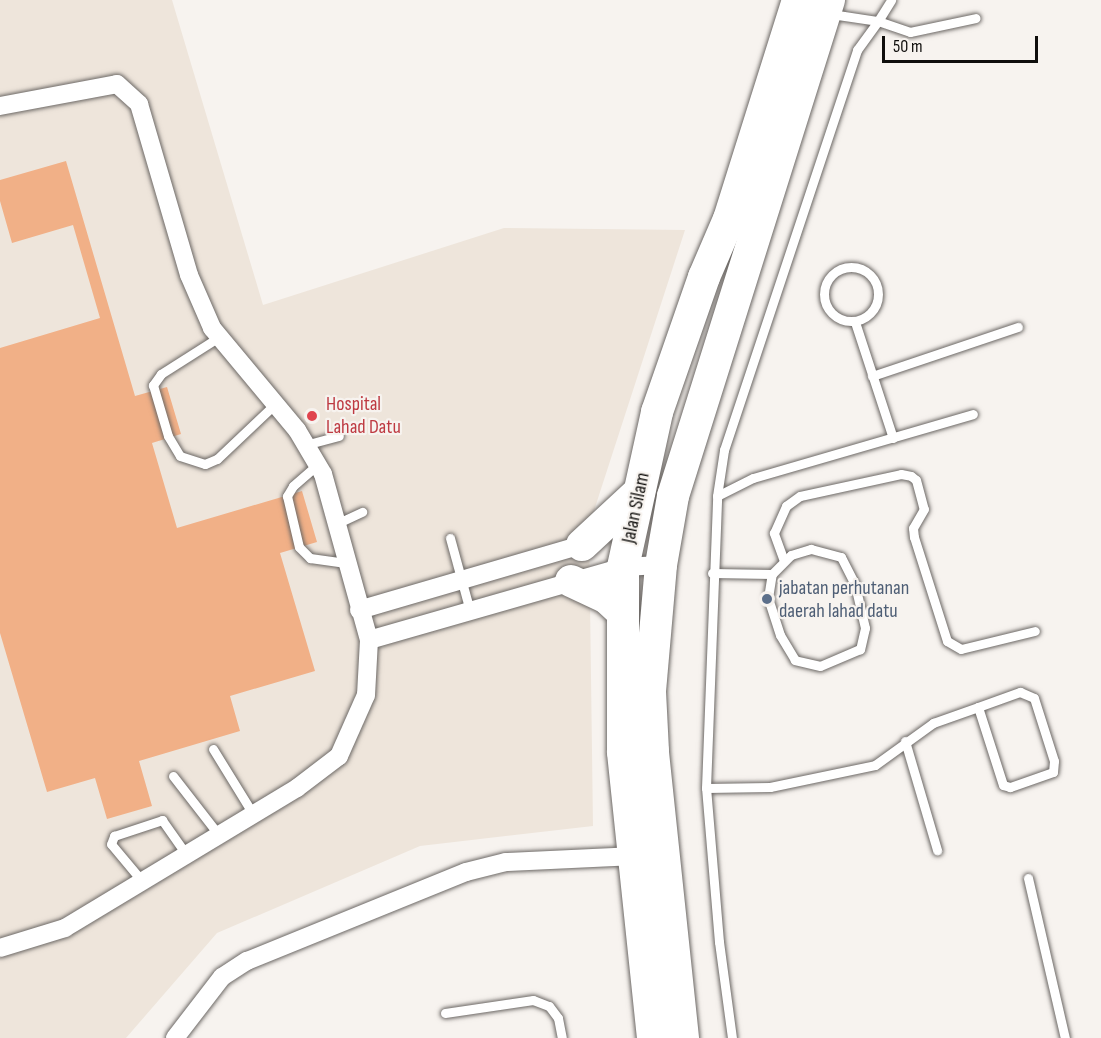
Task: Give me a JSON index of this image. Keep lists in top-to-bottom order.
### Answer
{
  "streets": {
    "highway": ["Jalan Silam"]
  },
  "places": ["Hospital Lahad Datu", "jabatan perhutanan daerah lahad datu"],
  "scale_bar": "50 m"
}
